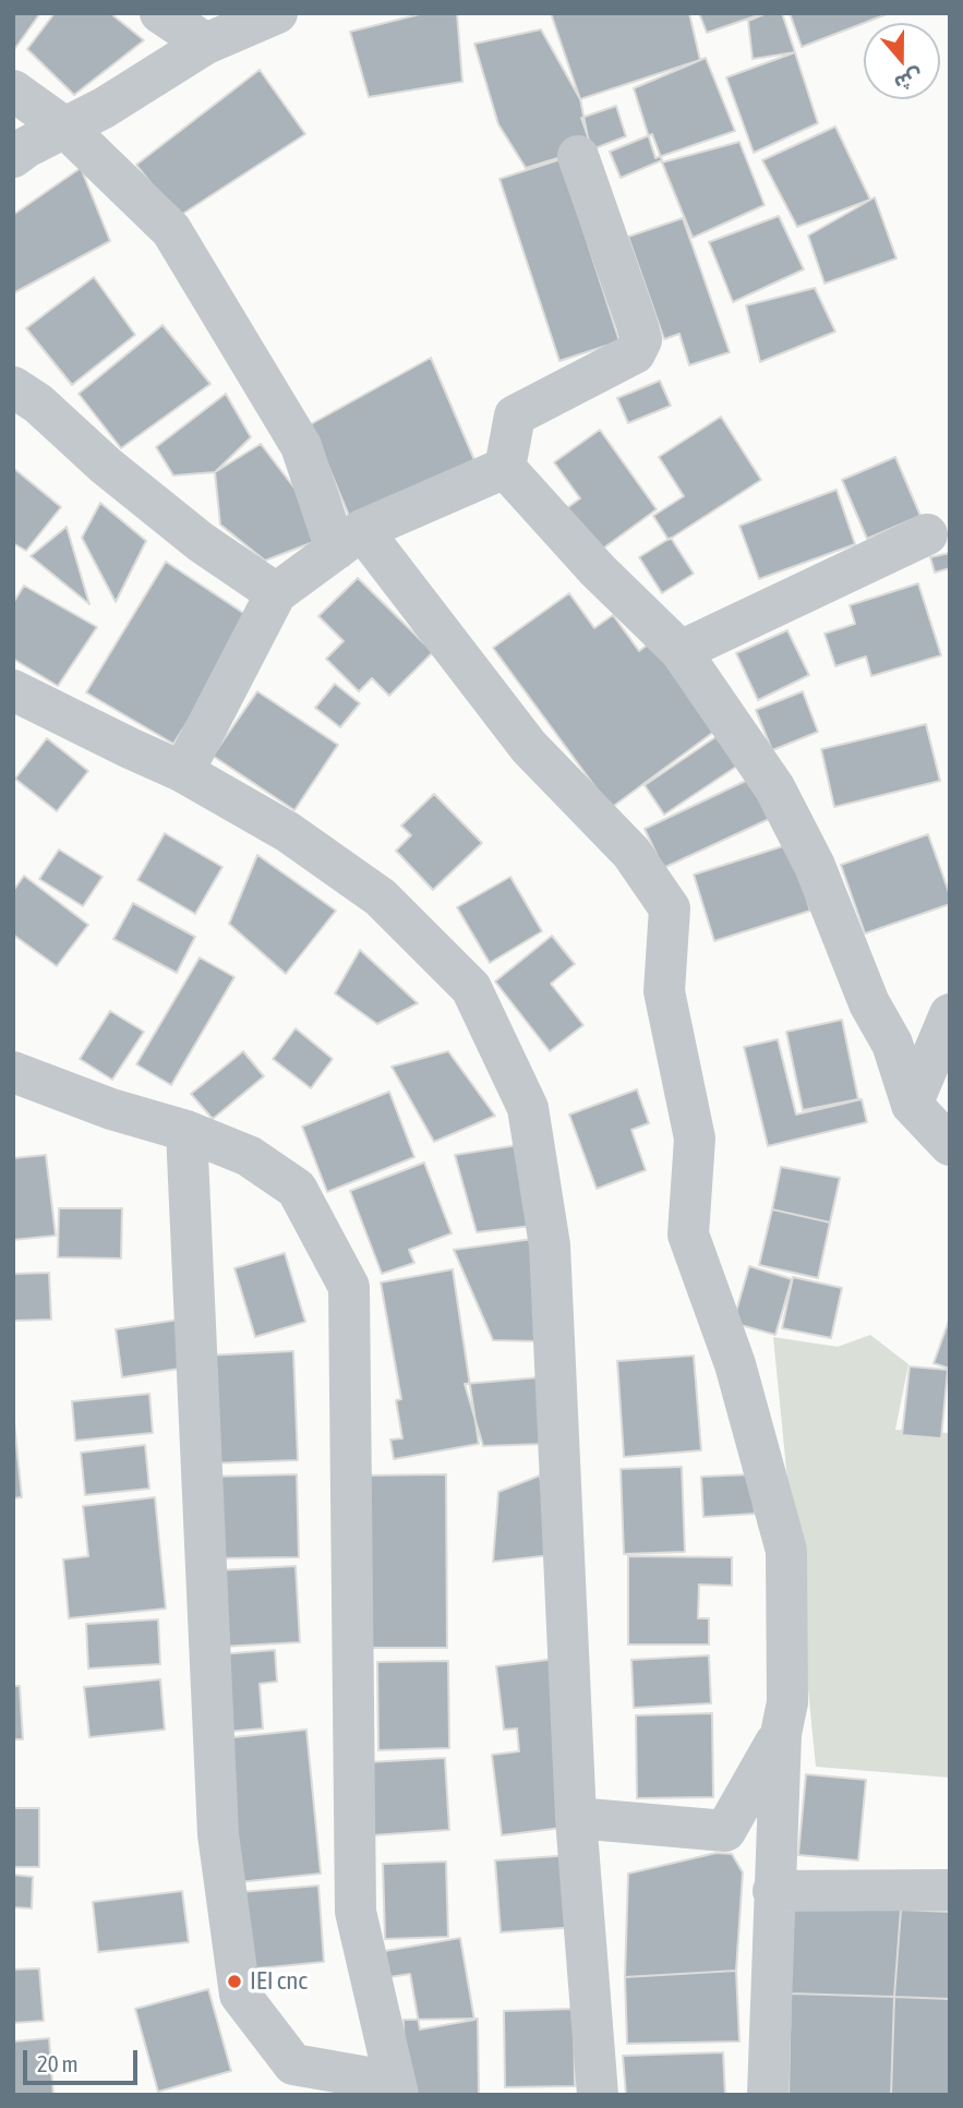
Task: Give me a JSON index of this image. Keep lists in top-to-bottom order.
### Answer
{
  "places": ["IEI cnc"],
  "scale_bar": "20 m",
  "north": "bottom"
}
